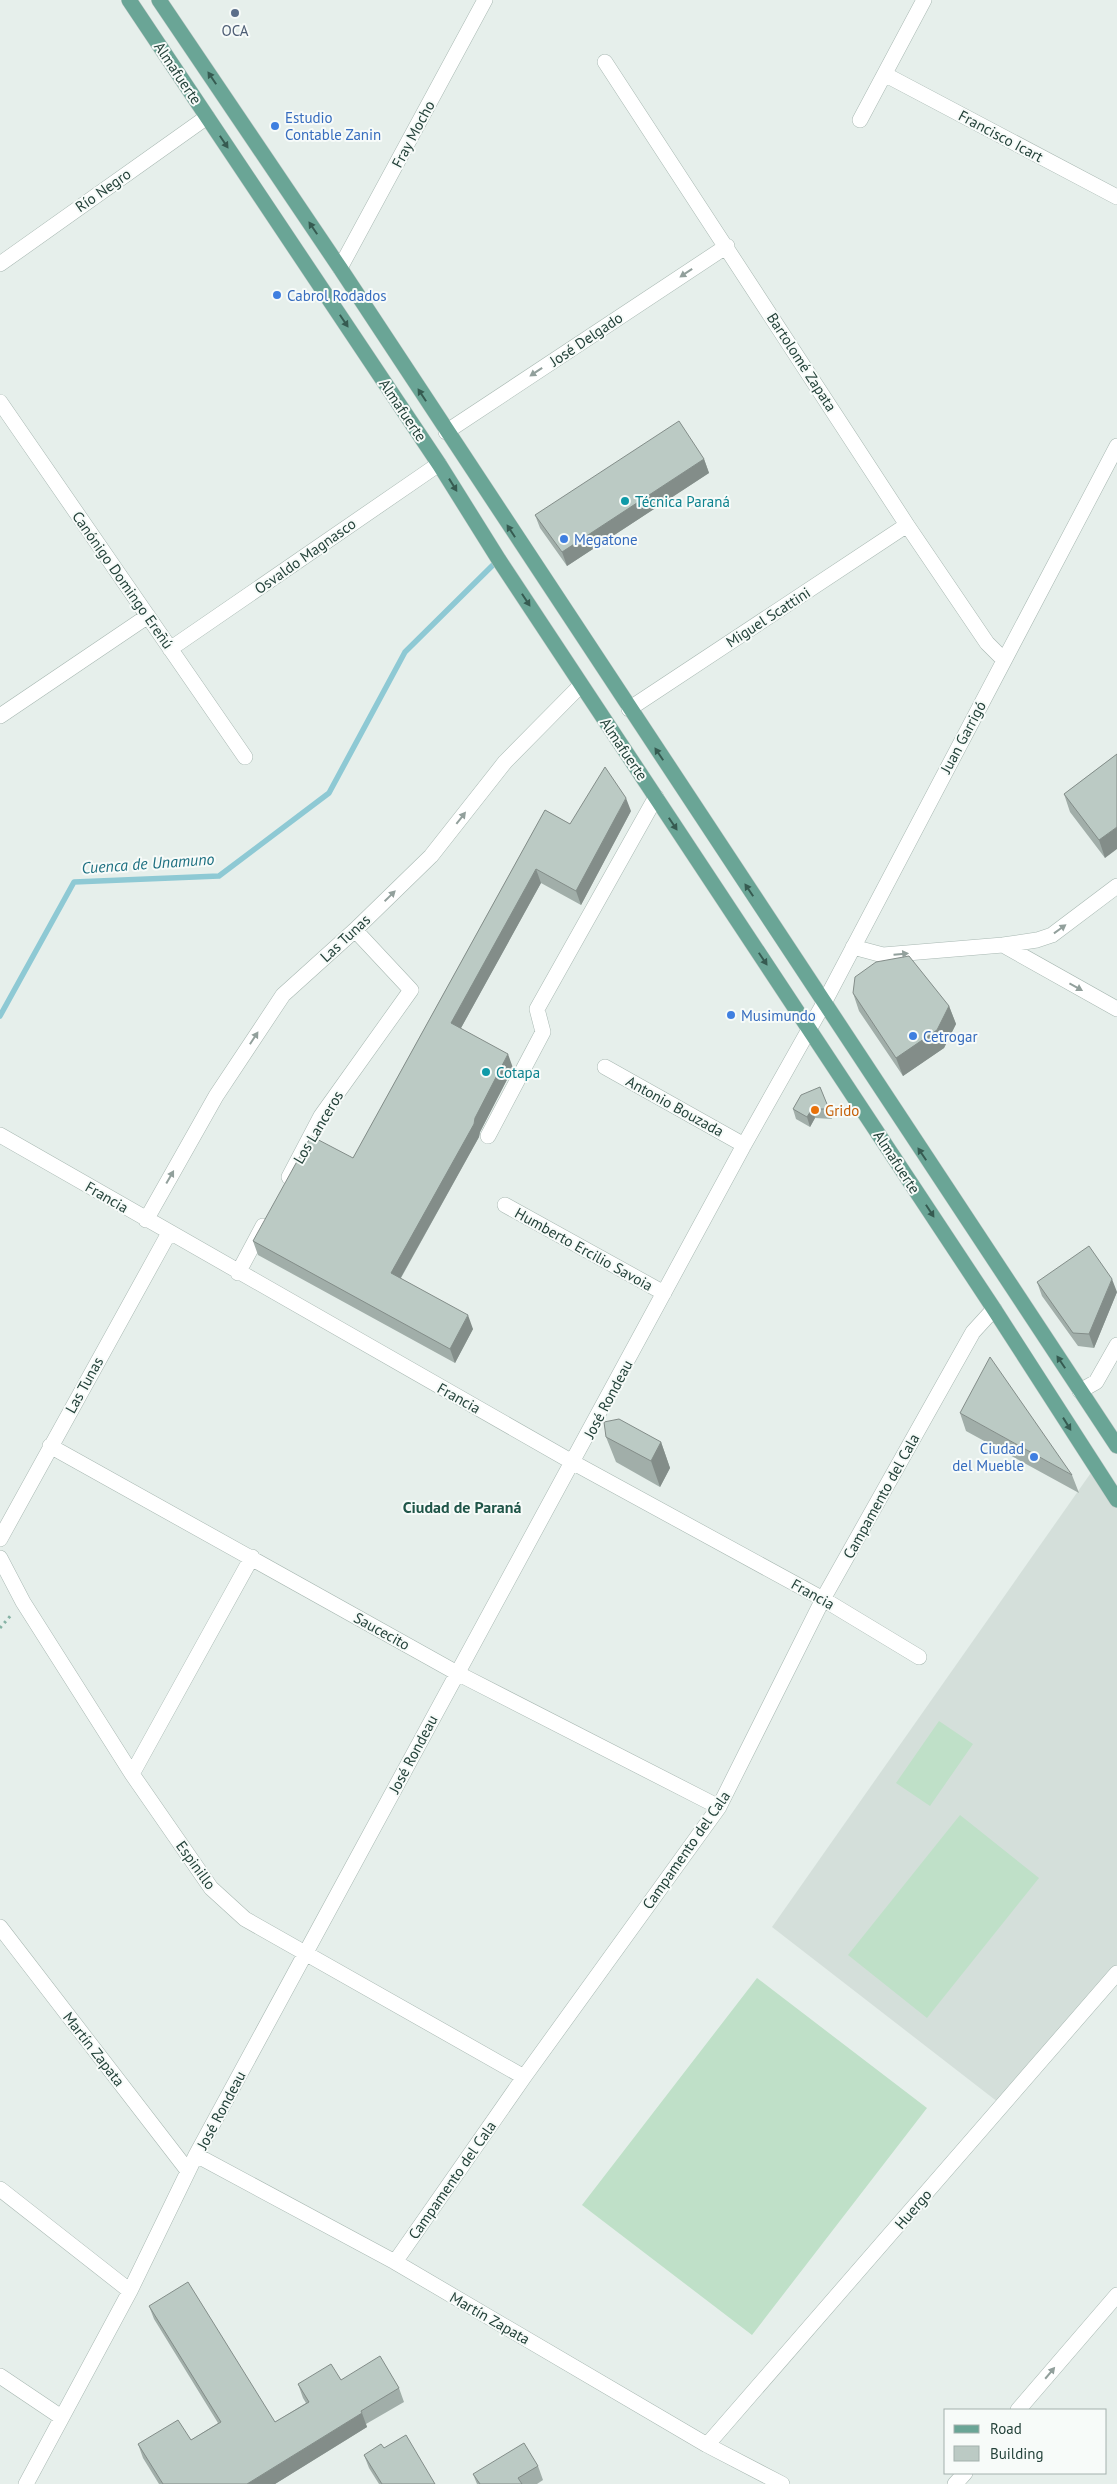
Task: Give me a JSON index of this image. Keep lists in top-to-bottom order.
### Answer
{
  "streets": {
    "main road": ["Almafuerte"],
    "street": [
      "Fray Mocho",
      "Francisco Icart",
      "Río Negro",
      "José Delgado",
      "Bartolomé Zapata",
      "Osvaldo Magnasco",
      "Canónigo Domingo Ereñú",
      "Miguel Scattini",
      "Juan Garrigó",
      "Las Tunas",
      "Antonio Bouzada",
      "Los Lanceros",
      "Francia",
      "Humberto Ercilio Savoia",
      "José Rondeau",
      "Campamento del Cala",
      "Saucecito",
      "Espinillo",
      "Martín Zapata",
      "Huergo"
    ]
  },
  "crossings": [
    ["Almafuerte", "Fray Mocho"],
    ["Almafuerte", "Río Negro"],
    ["Almafuerte", "José Delgado"],
    ["Almafuerte", "Osvaldo Magnasco"],
    ["Almafuerte", "Miguel Scattini"],
    ["Almafuerte", "Juan Garrigó"],
    ["Almafuerte", "Las Tunas"],
    ["Almafuerte", "José Rondeau"],
    ["Almafuerte", "Campamento del Cala"],
    ["José Delgado", "Bartolomé Zapata"],
    ["Bartolomé Zapata", "Miguel Scattini"],
    ["Bartolomé Zapata", "Juan Garrigó"],
    ["Osvaldo Magnasco", "Canónigo Domingo Ereñú"],
    ["Juan Garrigó", "José Rondeau"],
    ["Las Tunas", "Los Lanceros"],
    ["Las Tunas", "Francia"],
    ["Las Tunas", "Saucecito"],
    ["Antonio Bouzada", "José Rondeau"],
    ["Francia", "José Rondeau"],
    ["Francia", "Campamento del Cala"],
    ["Humberto Ercilio Savoia", "José Rondeau"],
    ["José Rondeau", "Saucecito"],
    ["José Rondeau", "Espinillo"],
    ["José Rondeau", "Martín Zapata"],
    ["Campamento del Cala", "Saucecito"],
    ["Campamento del Cala", "Espinillo"],
    ["Campamento del Cala", "Martín Zapata"],
    ["Martín Zapata", "Huergo"]
  ],
  "one_way": ["José Delgado", "Las Tunas"],
  "districts": ["Ciudad de Paraná"],
  "water": ["Cuenca de Unamuno"],
  "places": [
    "OCA",
    "Estudio Contable Zanin",
    "Cabrol Rodados",
    "Técnica Paraná",
    "Megatone",
    "Musimundo",
    "Cetrogar",
    "Cotapa",
    "Grido",
    "Ciudad del Mueble"
  ],
  "legend": ["Road", "Building"]
}
